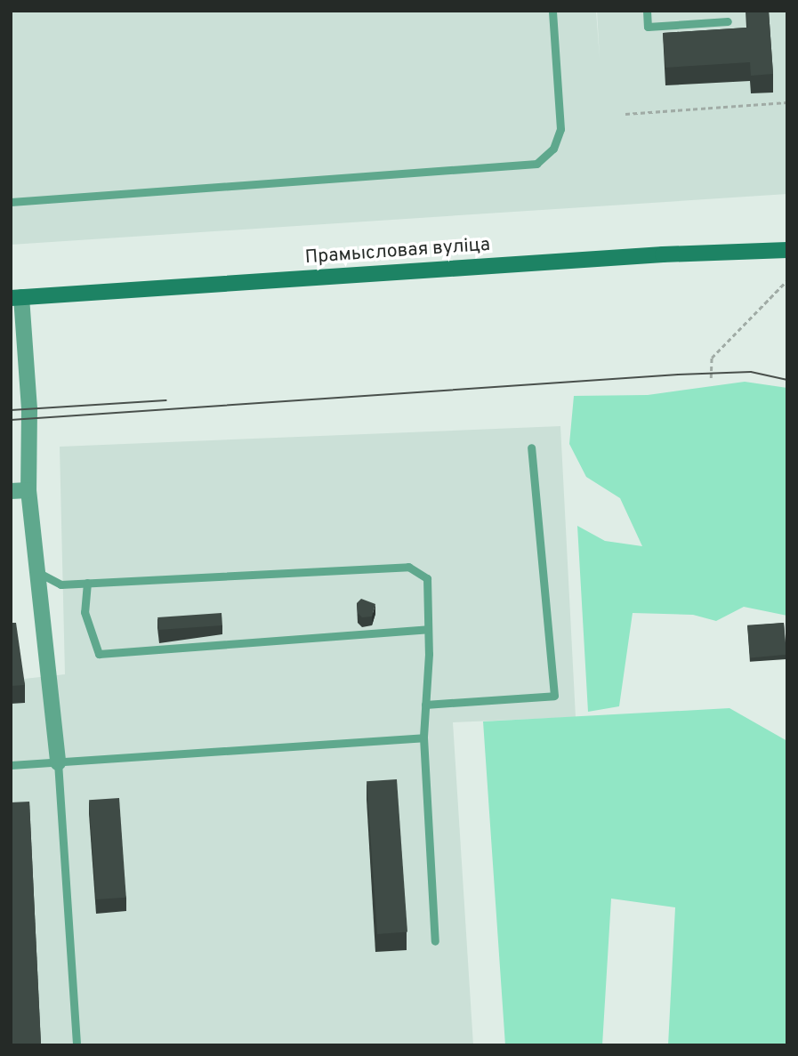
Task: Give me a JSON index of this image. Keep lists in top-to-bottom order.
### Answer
{
  "streets": {
    "main road": ["Прамысловая вуліца"]
  }
}
